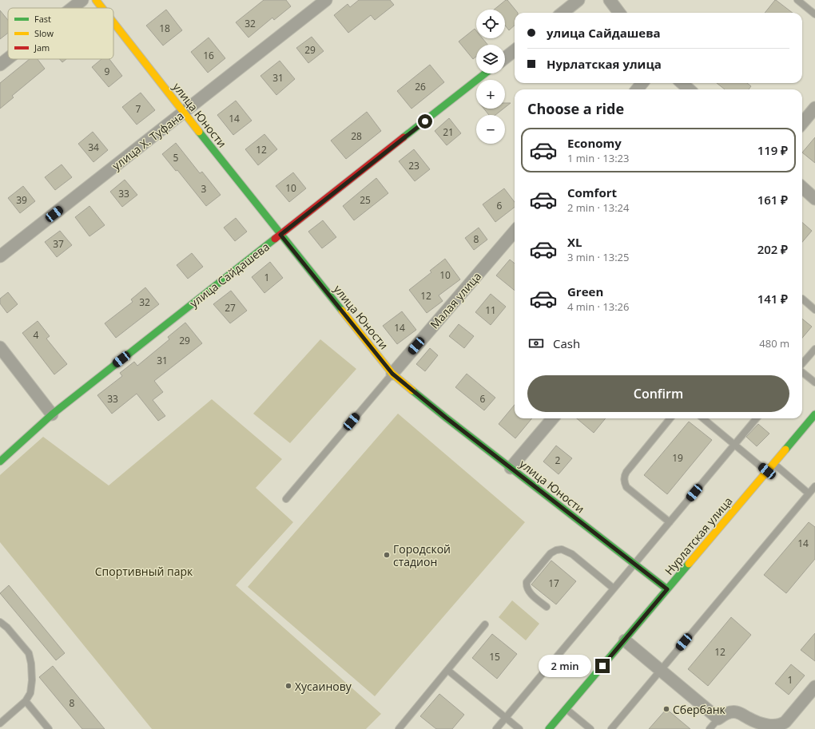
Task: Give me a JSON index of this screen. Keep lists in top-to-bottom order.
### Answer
{
  "streets": {
    "street": [
      "улица Юности",
      "улица Х. Туфана",
      "улица Сайдашева",
      "Малая улица",
      "Нурлатская улица"
    ]
  },
  "crossings": [
    ["улица Юности", "улица Х. Туфана"],
    ["улица Юности", "улица Сайдашева"],
    ["улица Юности", "Малая улица"],
    ["улица Юности", "Нурлатская улица"]
  ],
  "parks": ["Спортивный парк"],
  "places": ["Городской стадион", "Хусаинову", "Сбербанк"],
  "house_numbers": [
    "32",
    "18",
    "29",
    "16",
    "9",
    "31",
    "26",
    "7",
    "14",
    "21",
    "28",
    "34",
    "12",
    "5",
    "23",
    "10",
    "3",
    "33",
    "39",
    "25",
    "6",
    "8",
    "37",
    "10",
    "1",
    "12",
    "32",
    "27",
    "11",
    "14",
    "4",
    "29",
    "31",
    "33",
    "6",
    "19",
    "2",
    "14",
    "17",
    "12",
    "15",
    "1",
    "8"
  ],
  "legend": ["Fast", "Slow", "Jam"],
  "page": {
    "map_buttons": ["+", "−"],
    "banner": ["улица Сайдашева", "Нурлатская улица"],
    "heading": "Choose a ride",
    "list": [
      {
        "name": "Economy",
        "note": "1 min · 13:23",
        "value": "119 ₽"
      },
      {
        "name": "Comfort",
        "note": "2 min · 13:24",
        "value": "161 ₽"
      },
      {
        "name": "XL",
        "note": "3 min · 13:25",
        "value": "202 ₽"
      },
      {
        "name": "Green",
        "note": "4 min · 13:26",
        "value": "141 ₽"
      }
    ],
    "pay": ["Cash", "480 m"],
    "buttons": "Confirm",
    "bubble": "2 min"
  }
}
